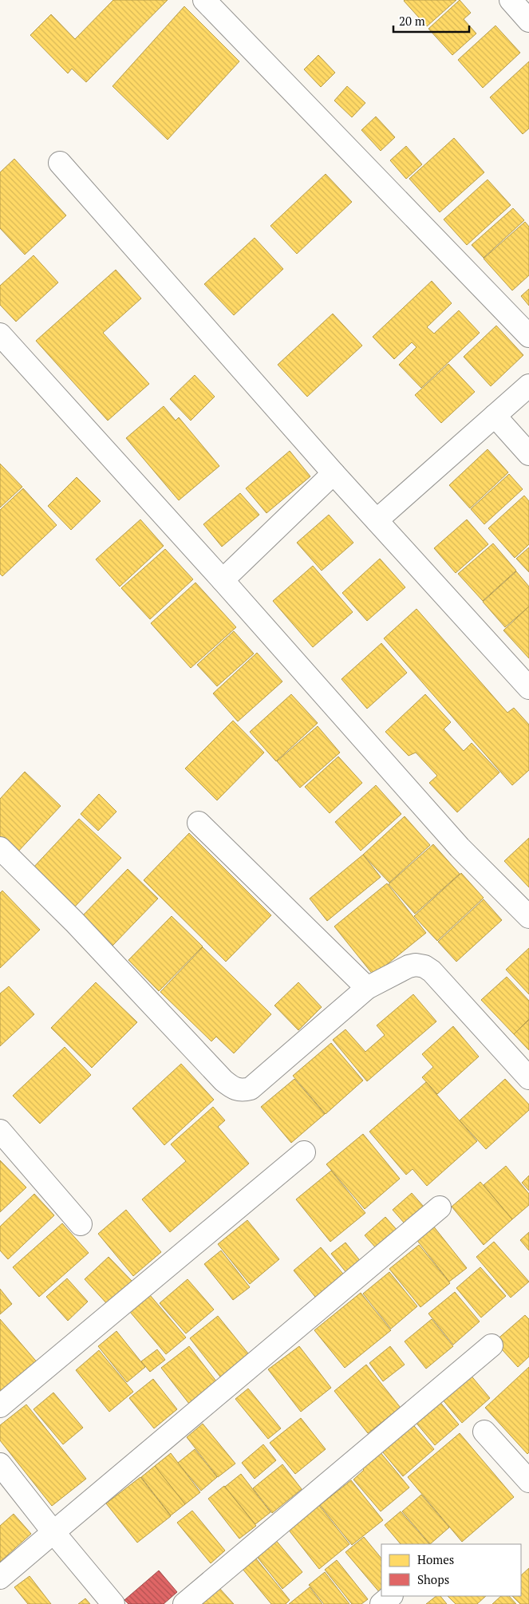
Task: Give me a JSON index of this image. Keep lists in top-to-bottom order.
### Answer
{
  "legend": ["Homes", "Shops"],
  "scale_bar": "20 m"
}
